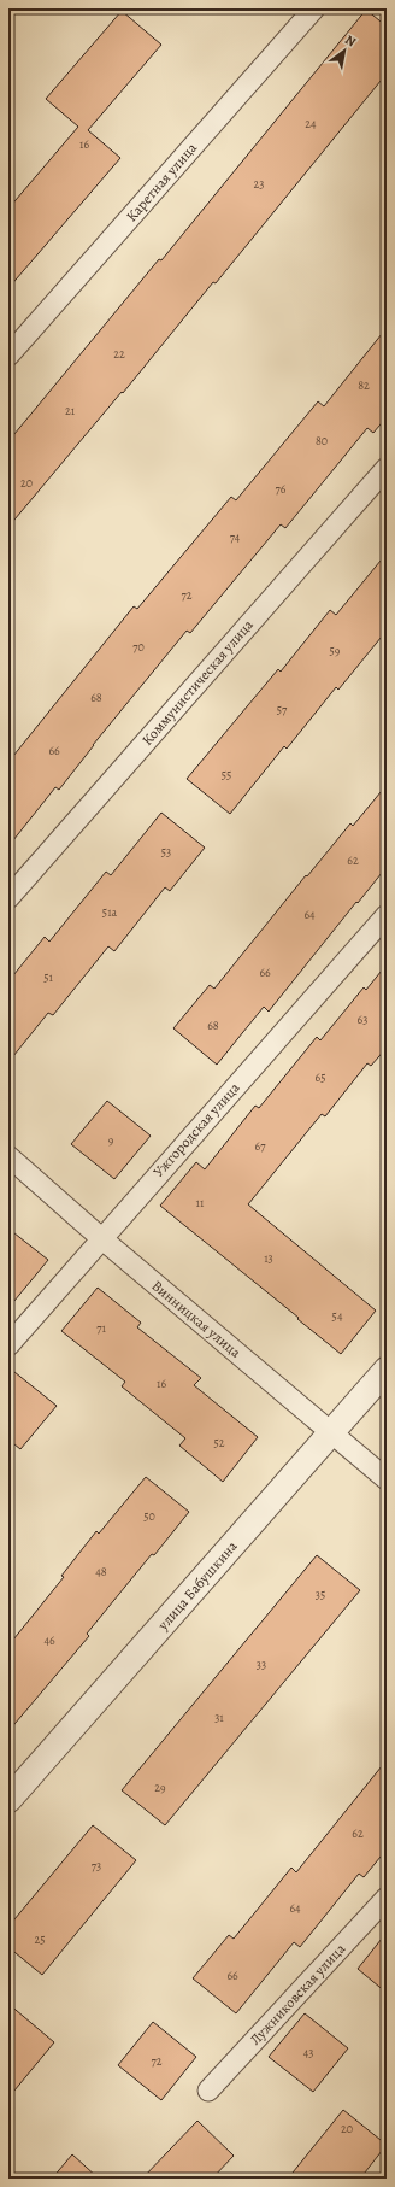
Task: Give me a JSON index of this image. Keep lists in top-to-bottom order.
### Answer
{
  "streets": {
    "street": [
      "Каретная улица",
      "Коммунистическая улица",
      "Ужгородская улица",
      "Винницкая улица",
      "улица Бабушкина",
      "Лужниковская улица"
    ]
  },
  "crossings": [
    ["Ужгородская улица", "Винницкая улица"],
    ["Винницкая улица", "улица Бабушкина"]
  ],
  "house_numbers": [
    "24",
    "16",
    "23",
    "22",
    "82",
    "21",
    "80",
    "20",
    "76",
    "74",
    "72",
    "70",
    "59",
    "68",
    "57",
    "66",
    "55",
    "53",
    "62",
    "51а",
    "64",
    "66",
    "51",
    "63",
    "68",
    "65",
    "9",
    "67",
    "11",
    "13",
    "54",
    "71",
    "16",
    "52",
    "50",
    "48",
    "35",
    "46",
    "33",
    "31",
    "29",
    "62",
    "73",
    "64",
    "25",
    "66",
    "43",
    "72",
    "20"
  ],
  "north": "top right"
}
